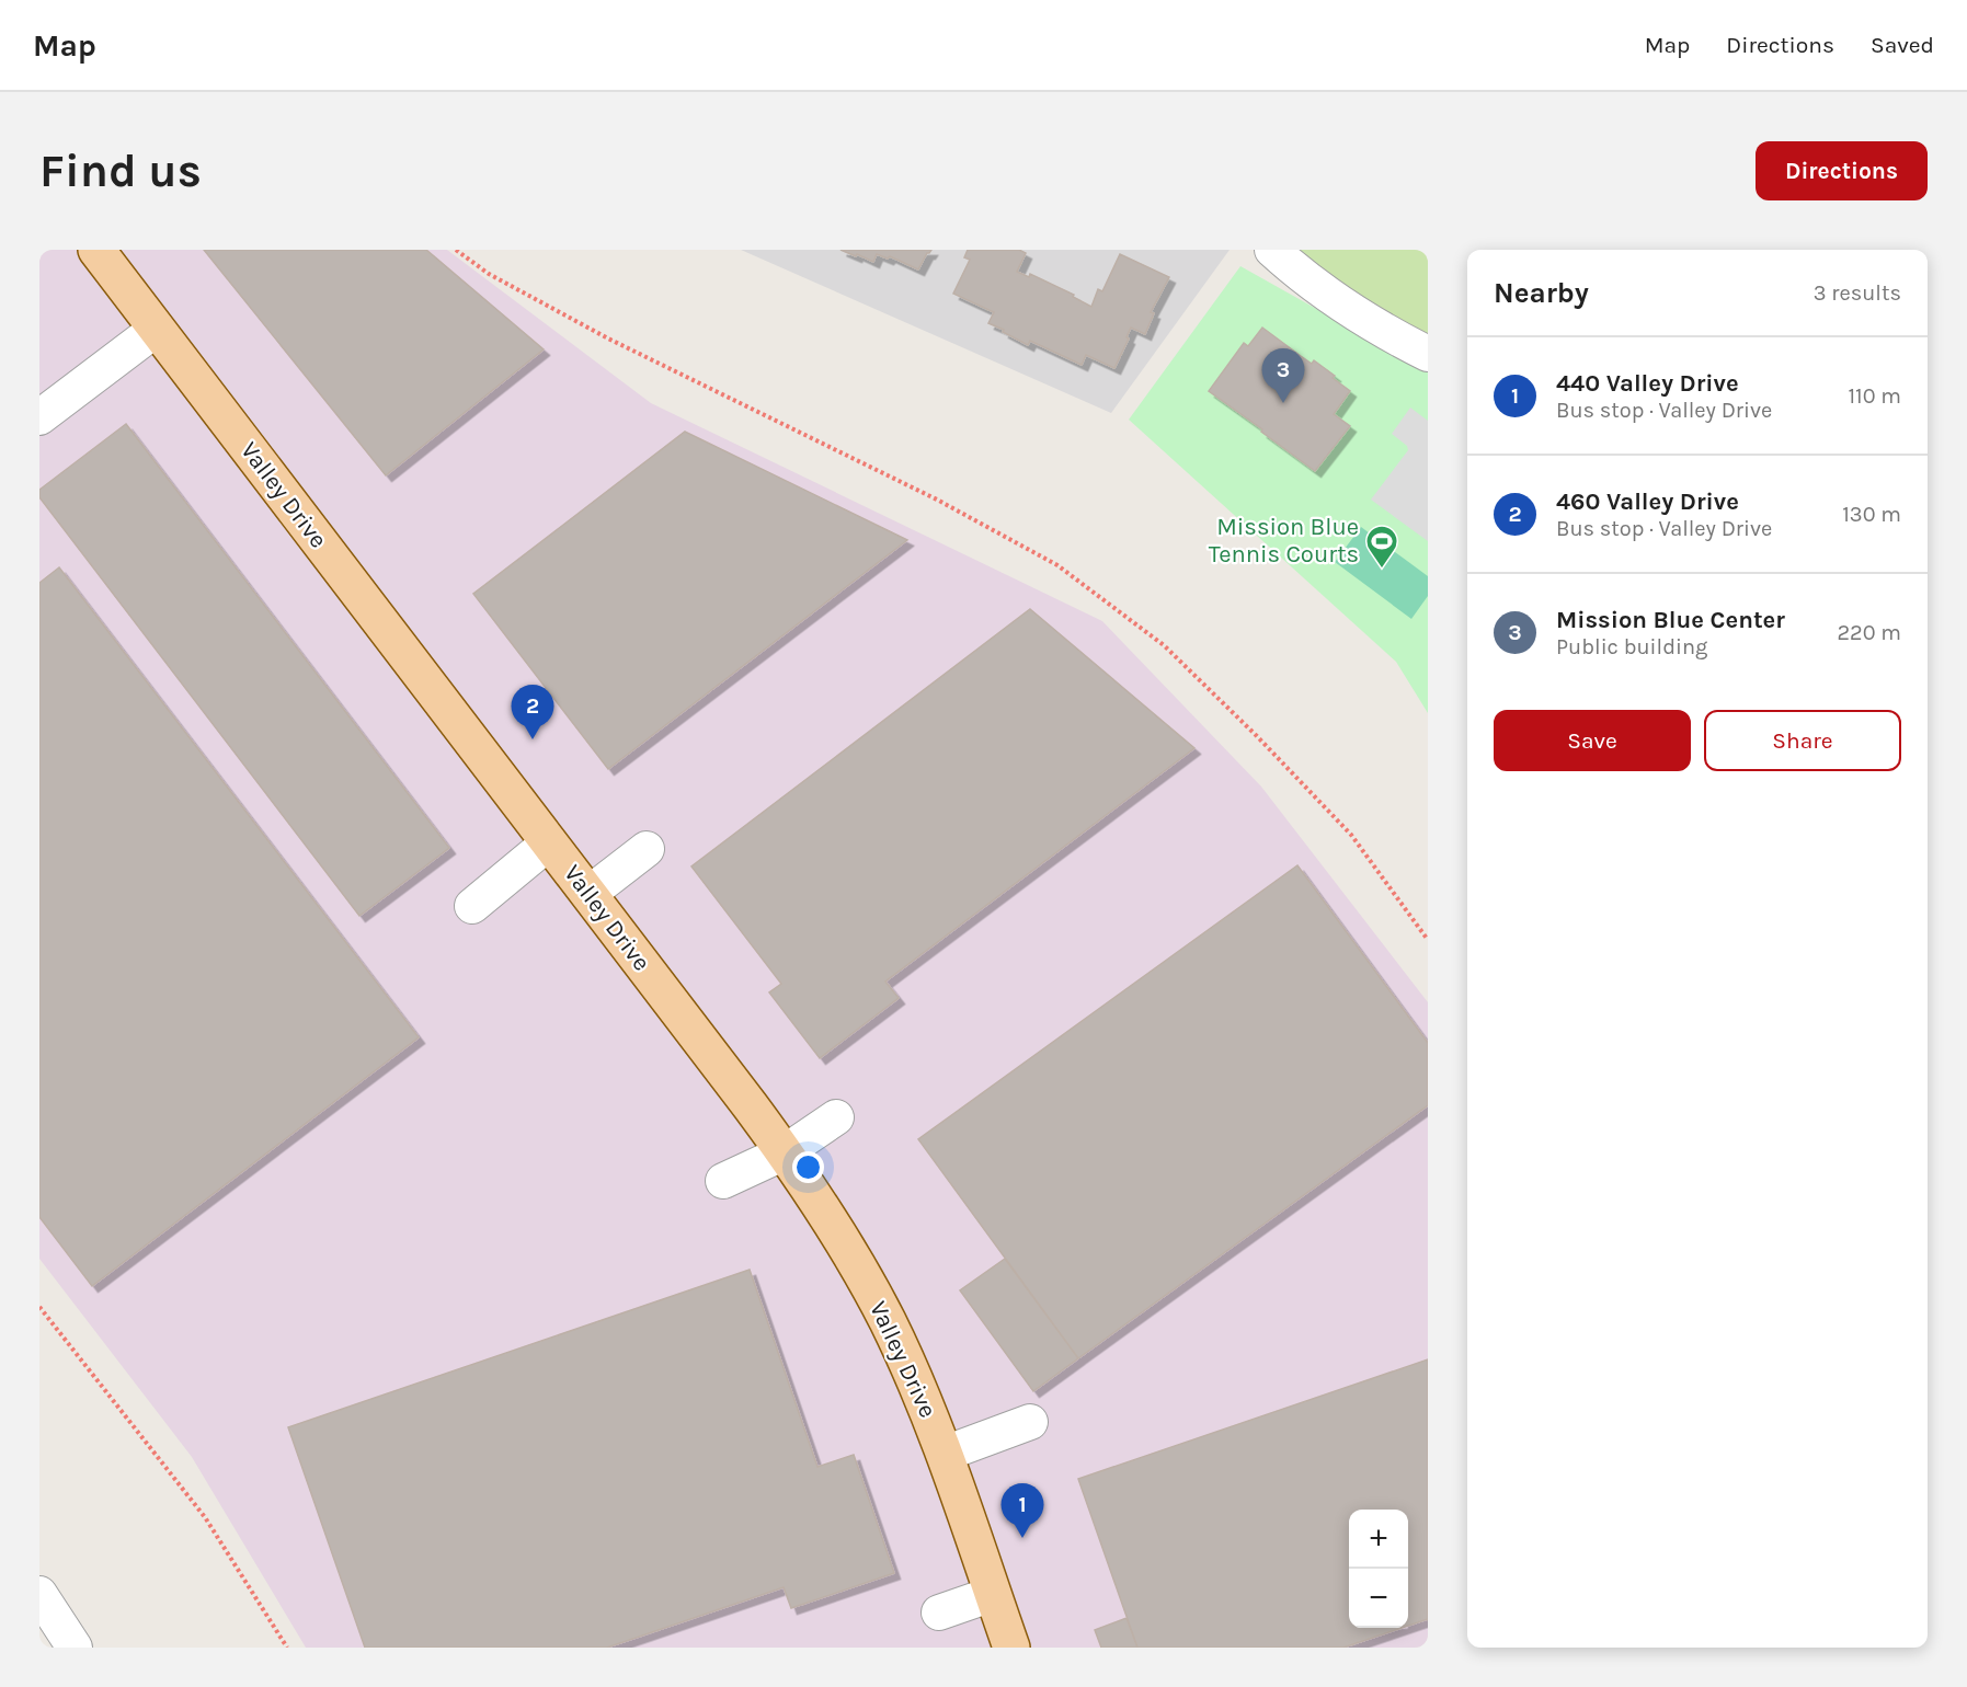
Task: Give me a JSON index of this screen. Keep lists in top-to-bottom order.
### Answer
{
  "streets": {
    "main road": ["Valley Drive"]
  },
  "places": {
    "sports": ["Mission Blue Tennis Courts"]
  },
  "page": {
    "header": "Map",
    "nav": ["Map", "Directions", "Saved"],
    "buttons": [
      "Directions",
      ["Save", "Share"]
    ],
    "title": "Find us",
    "heading": ["Nearby", "3 results"],
    "list": [
      {
        "mark": "1",
        "name": "440 Valley Drive",
        "note": "Bus stop · Valley Drive",
        "value": "110 m"
      },
      {
        "mark": "2",
        "name": "460 Valley Drive",
        "note": "Bus stop · Valley Drive",
        "value": "130 m"
      },
      {
        "mark": "3",
        "name": "Mission Blue Center",
        "note": "Public building",
        "value": "220 m"
      }
    ],
    "pins": ["3", "2", "1"],
    "map_buttons": ["+", "−"]
  }
}
